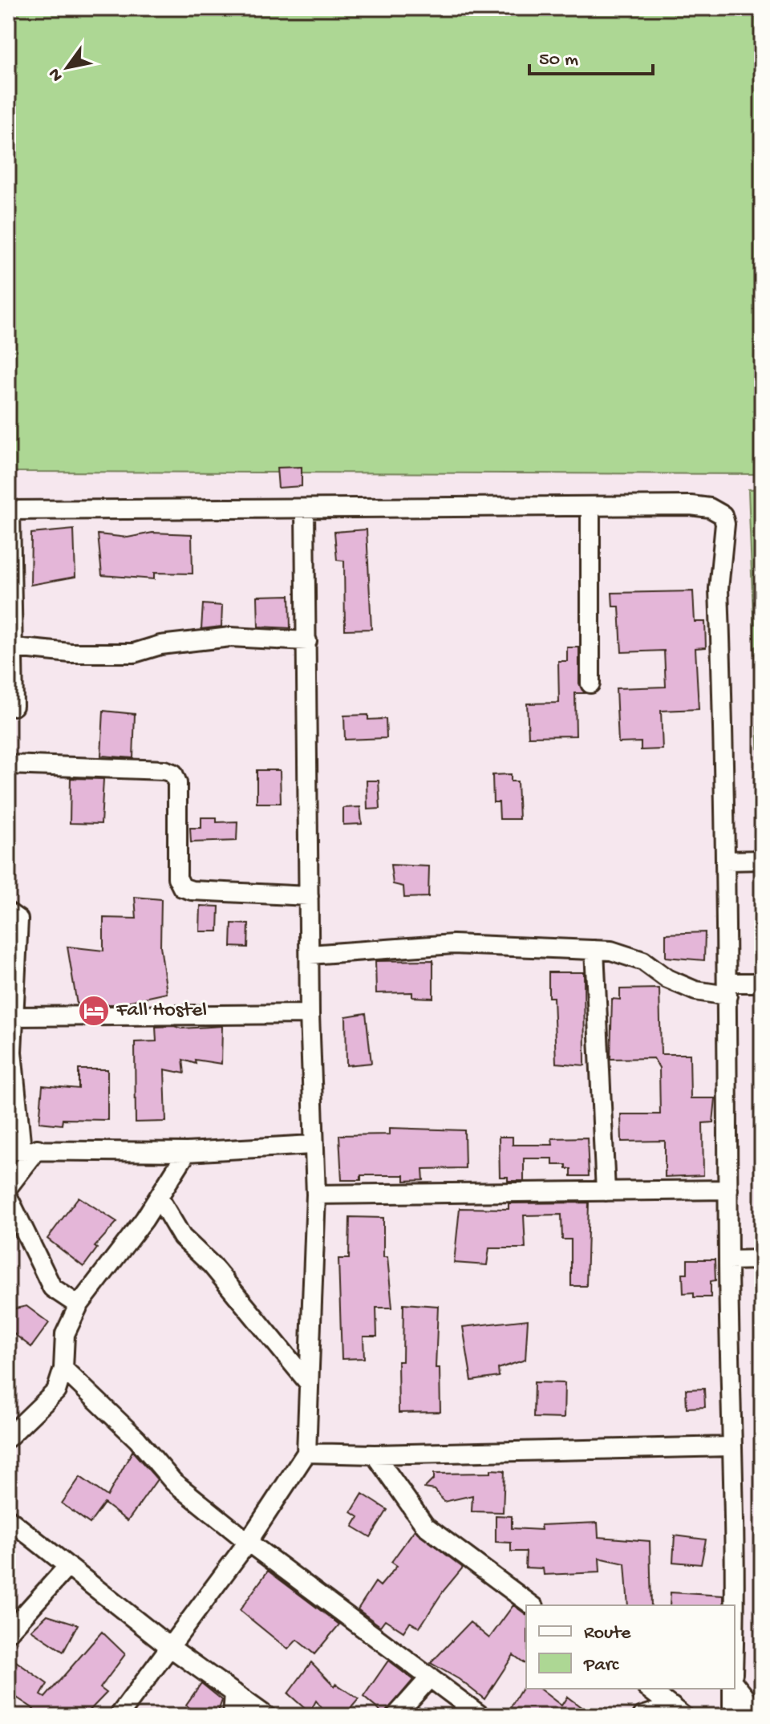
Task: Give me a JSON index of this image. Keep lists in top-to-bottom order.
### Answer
{
  "places": {
    "hotel": ["Fall Hostel"]
  },
  "legend": ["Route", "Parc"],
  "scale_bar": "50 m",
  "north": "bottom left"
}
